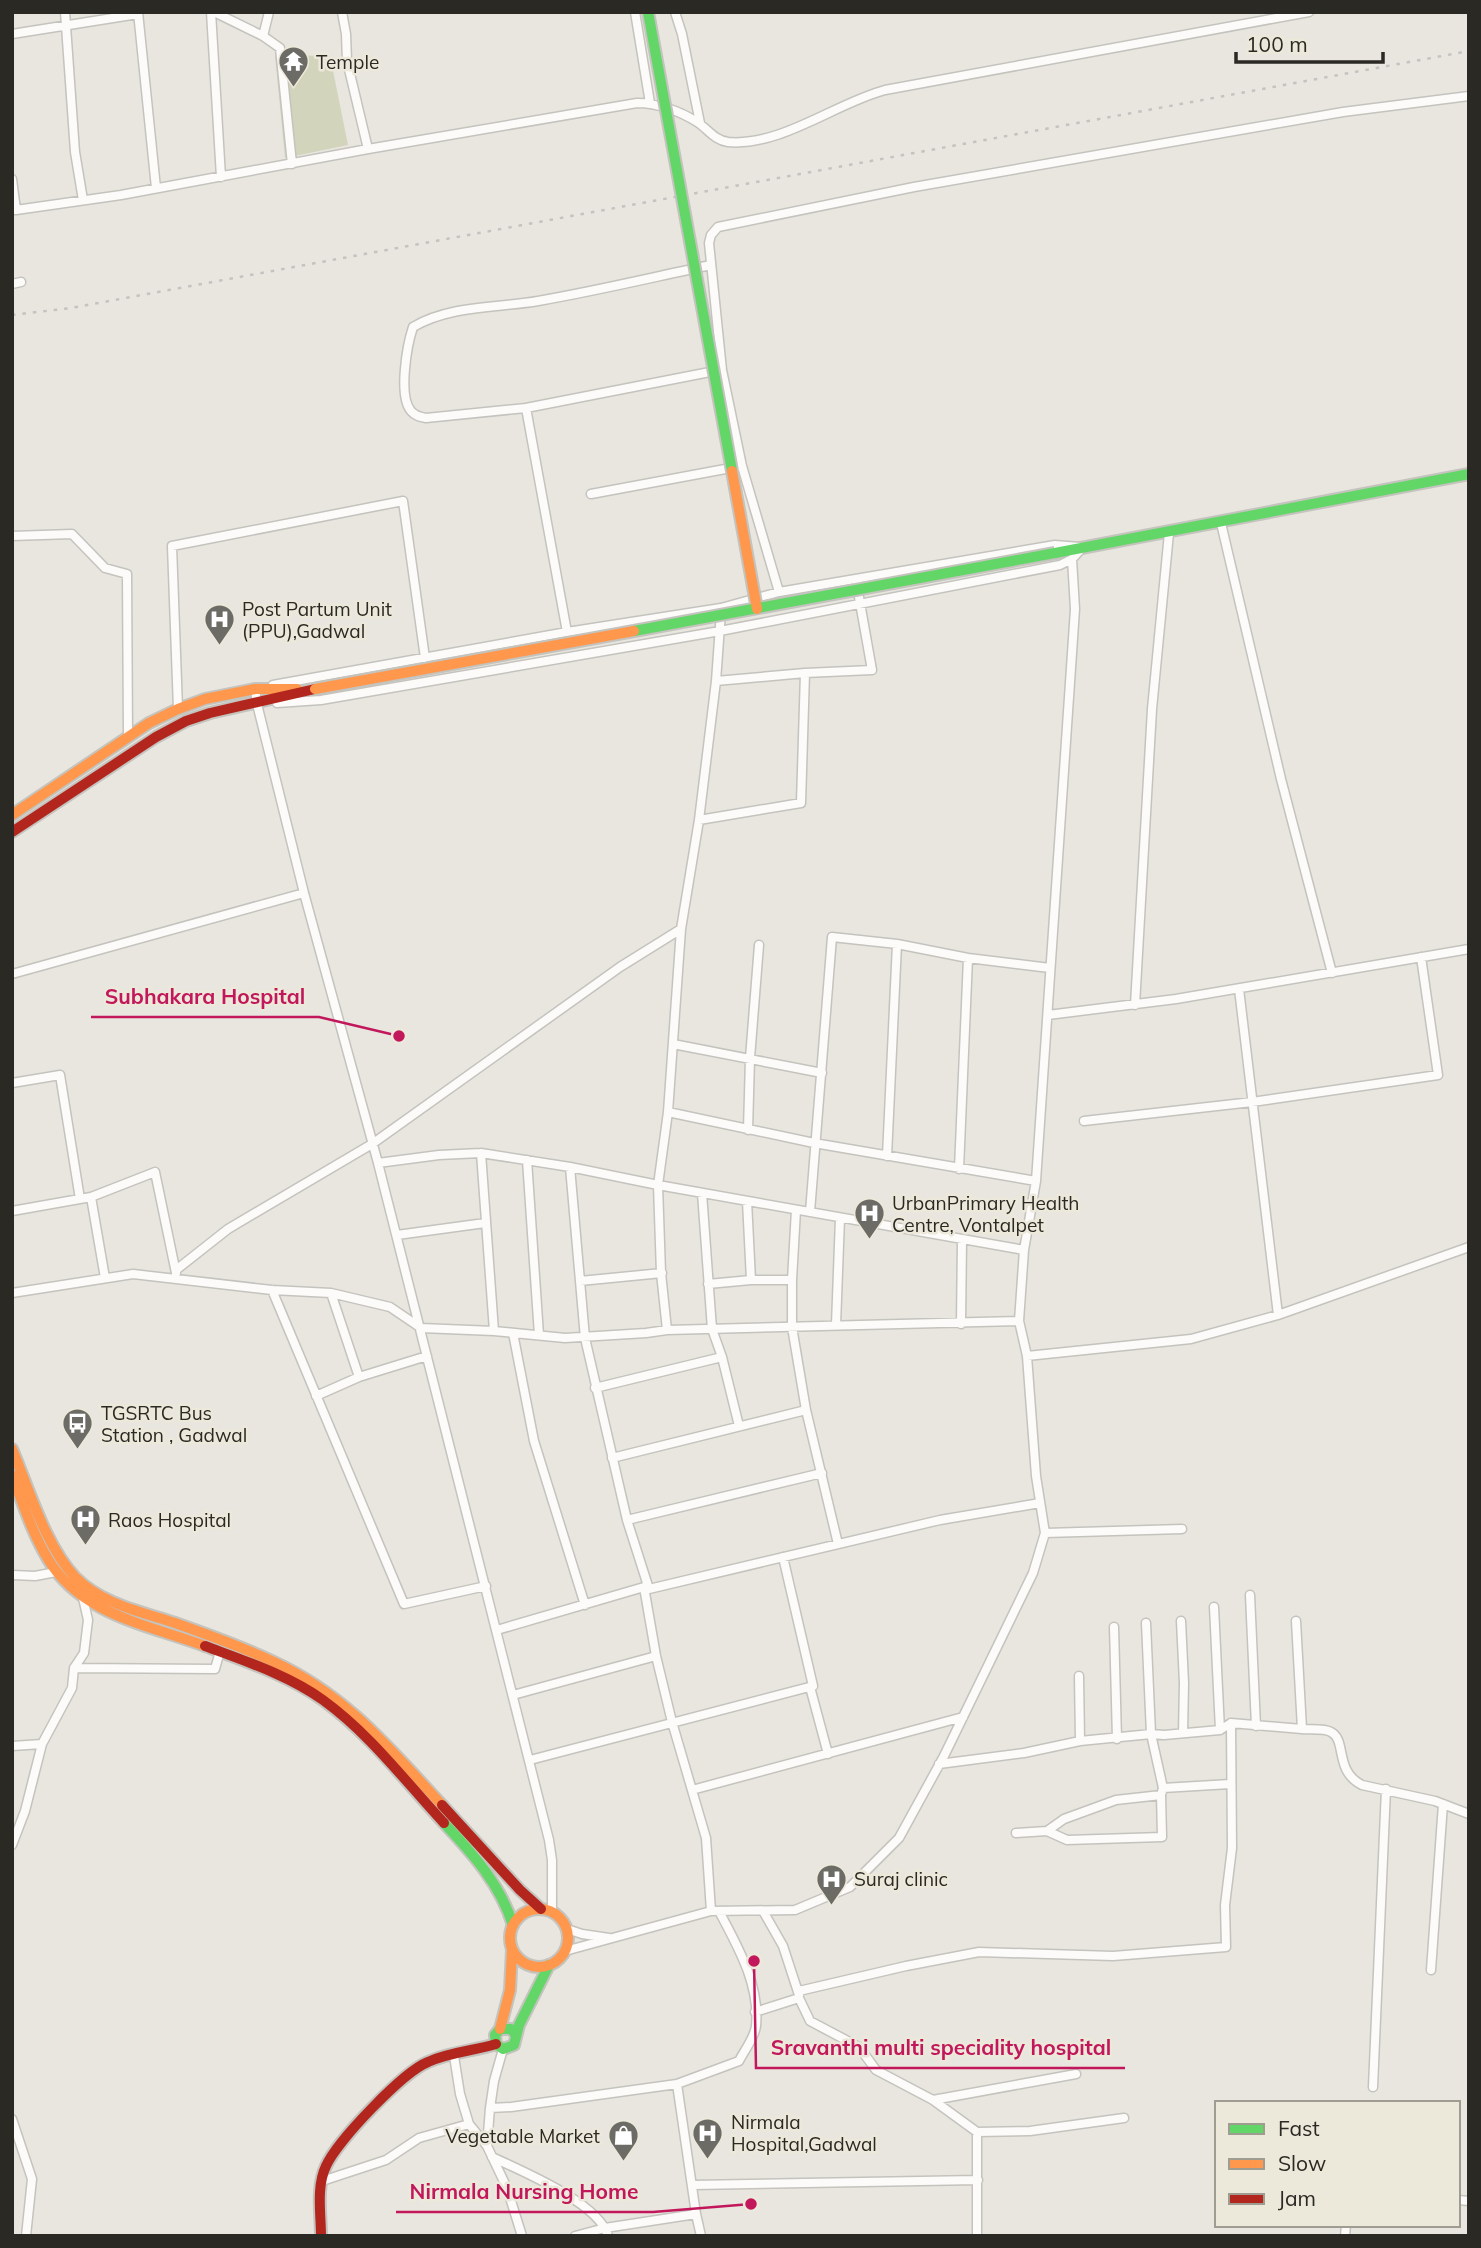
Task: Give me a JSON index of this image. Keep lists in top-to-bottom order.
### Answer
{
  "places": {
    "temple": ["Temple"],
    "hospital": [
      "Post Partum Unit (PPU),Gadwal",
      "UrbanPrimary Health Centre, Vontalpet",
      "Raos Hospital",
      "Suraj clinic",
      "Nirmala Hospital,Gadwal"
    ],
    "other": ["Subhakara Hospital", "Sravanthi multi speciality hospital", "Nirmala Nursing Home"],
    "bus stop": ["TGSRTC Bus Station , Gadwal"],
    "shop": ["Vegetable Market"]
  },
  "legend": ["Fast", "Slow", "Jam"],
  "scale_bar": "100 m"
}
